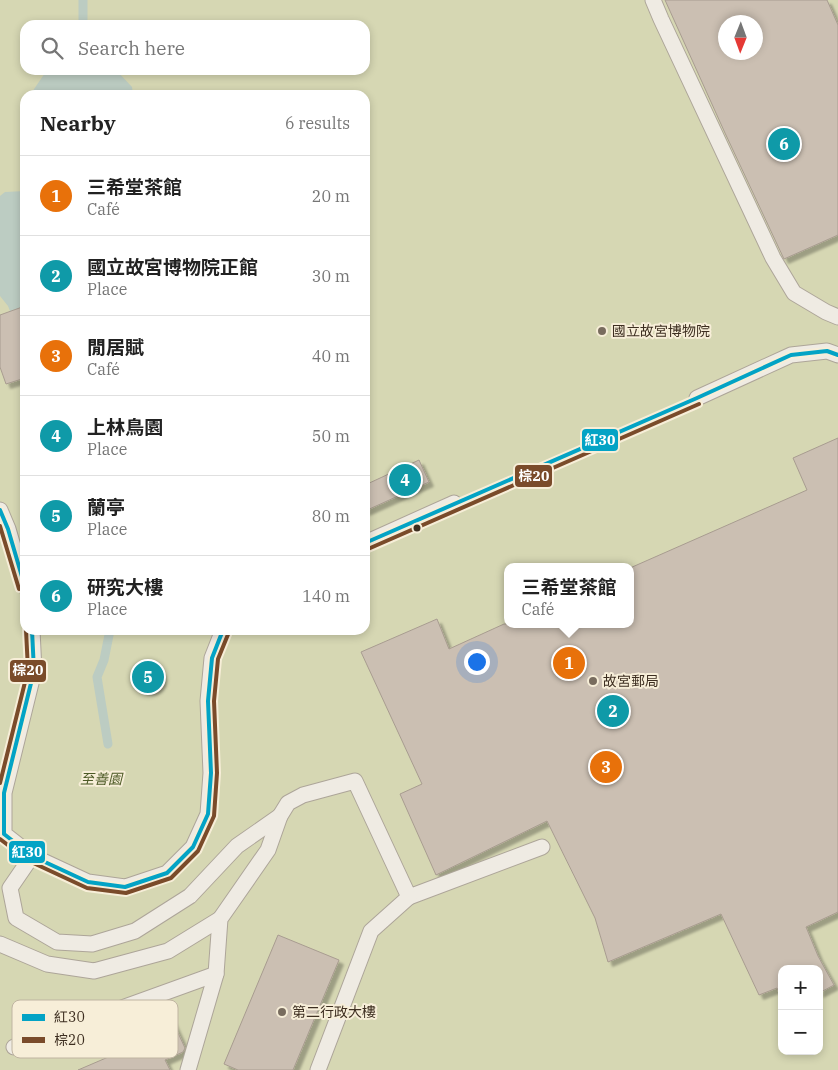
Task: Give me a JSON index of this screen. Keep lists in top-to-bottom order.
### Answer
{
  "parks": ["至善園"],
  "places": ["國立故宮博物院", "故宮郵局", "第二行政大樓"],
  "lines": ["transit line 紅30", "transit line 棕20"],
  "legend": ["紅30", "棕20"],
  "north": "bottom",
  "page": {
    "search": "Search here",
    "heading": ["Nearby", "6 results"],
    "pins": [
      "6",
      "4",
      "1",
      "5",
      "2",
      "3"
    ],
    "list": [
      {
        "mark": "1",
        "name": "三希堂茶館",
        "note": "Café",
        "value": "20 m"
      },
      {
        "mark": "2",
        "name": "國立故宮博物院正館",
        "note": "Place",
        "value": "30 m"
      },
      {
        "mark": "3",
        "name": "閒居賦",
        "note": "Café",
        "value": "40 m"
      },
      {
        "mark": "4",
        "name": "上林鳥園",
        "note": "Place",
        "value": "50 m"
      },
      {
        "mark": "5",
        "name": "蘭亭",
        "note": "Place",
        "value": "80 m"
      },
      {
        "mark": "6",
        "name": "研究大樓",
        "note": "Place",
        "value": "140 m"
      }
    ],
    "popup": ["三希堂茶館", "Café"],
    "map_buttons": ["+", "−"]
  }
}
